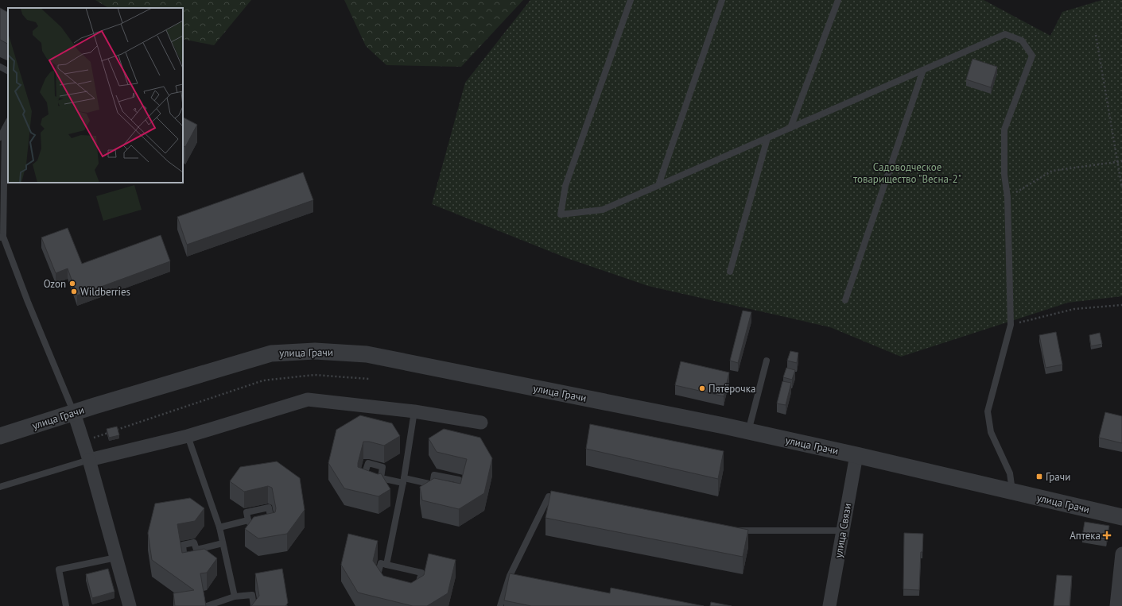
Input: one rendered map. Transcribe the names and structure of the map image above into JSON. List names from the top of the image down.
{
  "streets": {
    "street": ["улица Грачи", "улица Связи"]
  },
  "crossings": [
    ["улица Грачи", "улица Связи"]
  ],
  "parks": ["Садоводческое товарищество \"Весна-2\""],
  "places": {
    "other": ["Ozon", "Wildberries", "Пятёрочка"],
    "transit": ["Грачи"],
    "health": ["Аптека"]
  }
}
